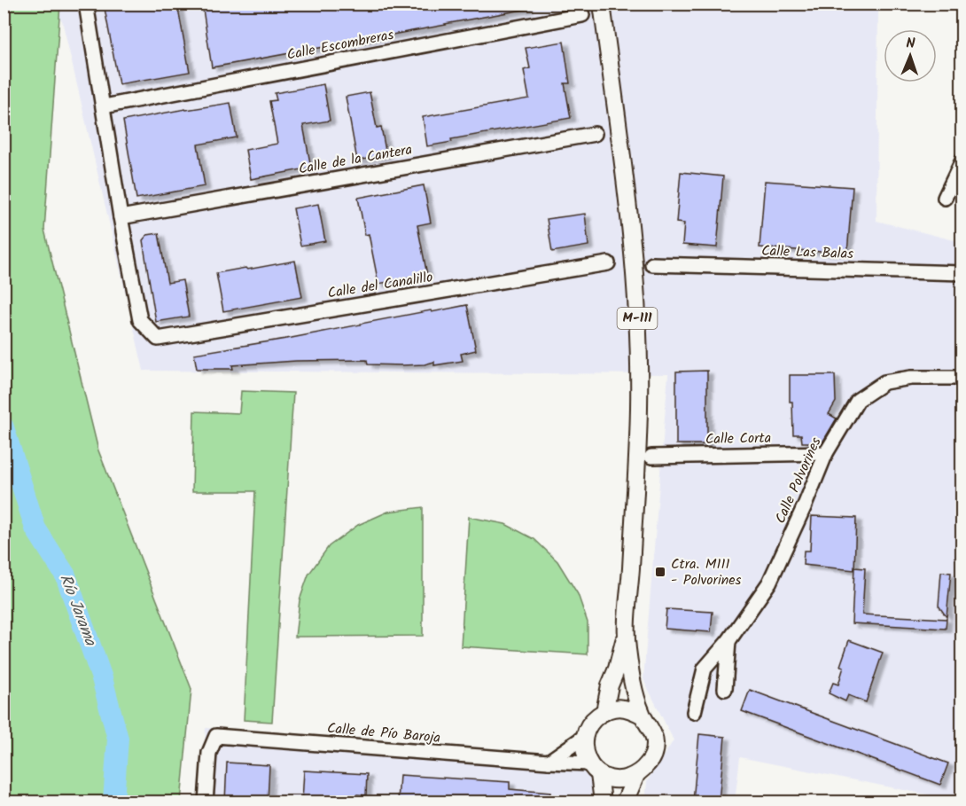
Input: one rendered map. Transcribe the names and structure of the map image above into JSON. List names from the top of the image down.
{
  "streets": {
    "main road": ["M-111"],
    "street": [
      "Calle Escombreras",
      "Calle de la Cantera",
      "Calle Las Balas",
      "Calle del Canalillo",
      "Calle Corta",
      "Calle Polvorines",
      "Calle de Pío Baroja"
    ]
  },
  "crossings": [
    ["Calle de la Cantera", "Calle del Canalillo"],
    ["M-111", "Calle de Pío Baroja"],
    ["Calle Corta", "Calle Polvorines"]
  ],
  "water": ["Río Jarama"],
  "places": {
    "transit": ["Ctra. M111 - Polvorines"]
  },
  "north": "top"
}
